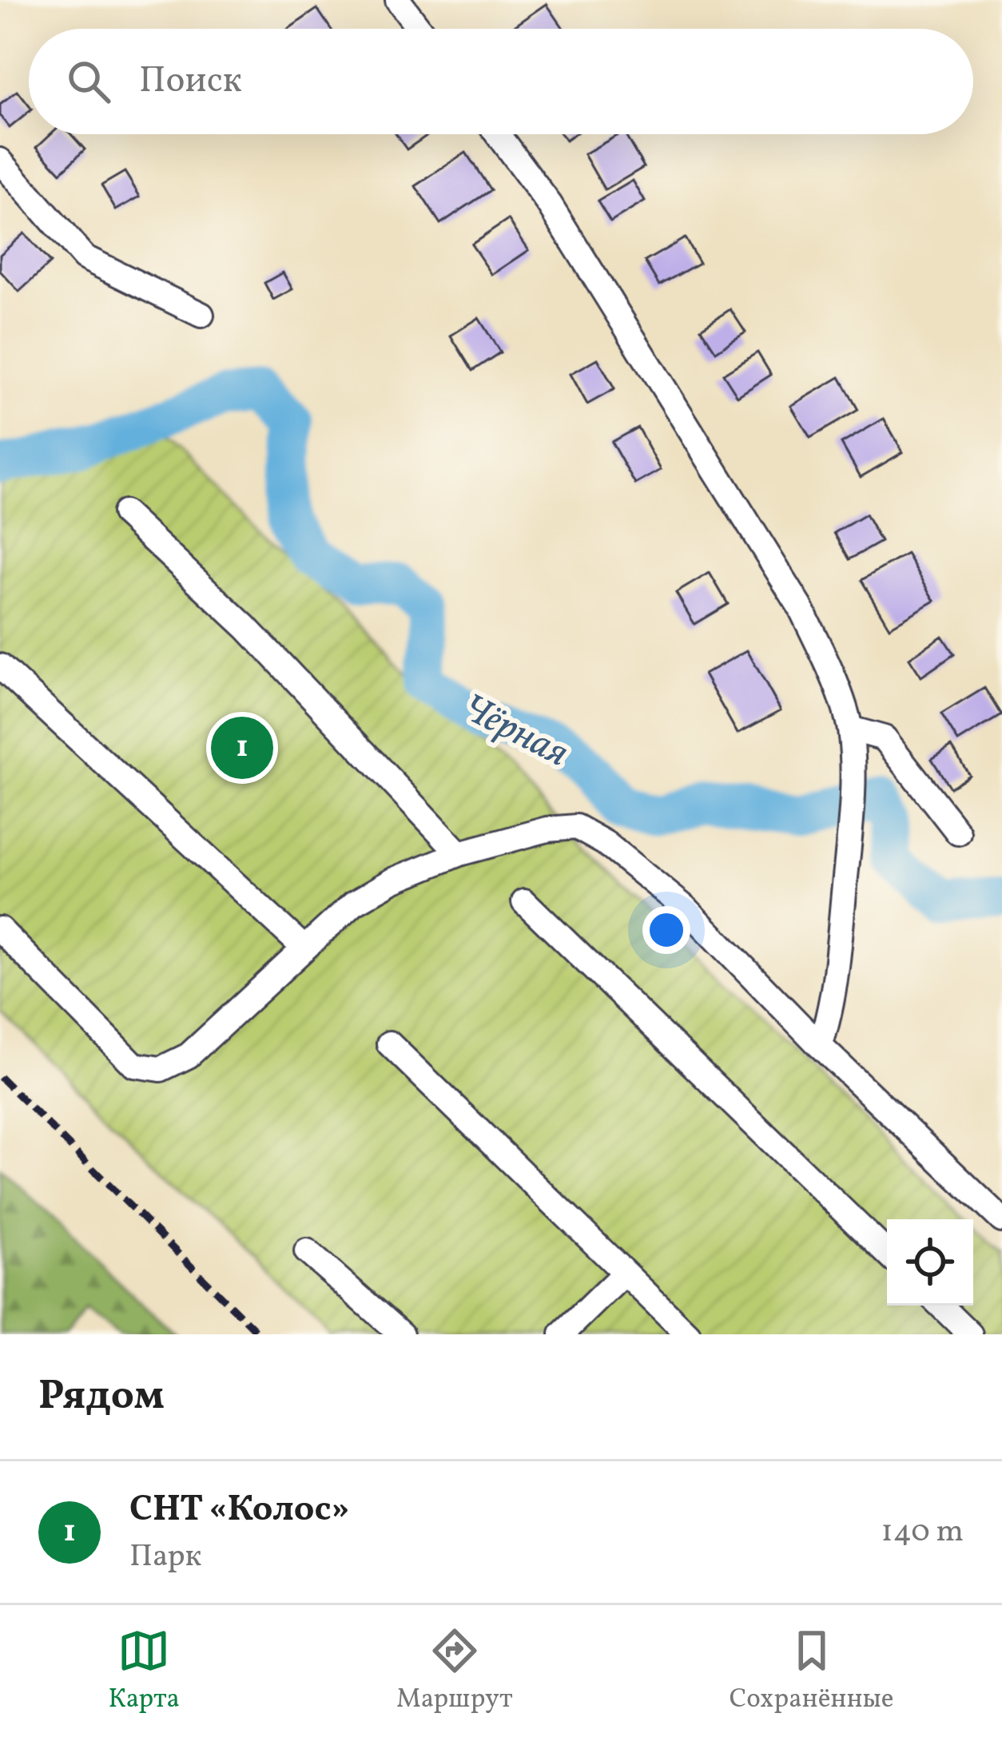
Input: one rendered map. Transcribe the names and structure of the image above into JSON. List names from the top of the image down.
{
  "water": ["Чёрная"],
  "page": {
    "search": "Поиск",
    "pins": "1",
    "heading": "Рядом",
    "list": [
      {
        "mark": "1",
        "name": "СНТ «Колос»",
        "note": "Парк",
        "value": "140 m"
      }
    ],
    "nav": ["Карта", "Маршрут", "Сохранённые"]
  }
}
